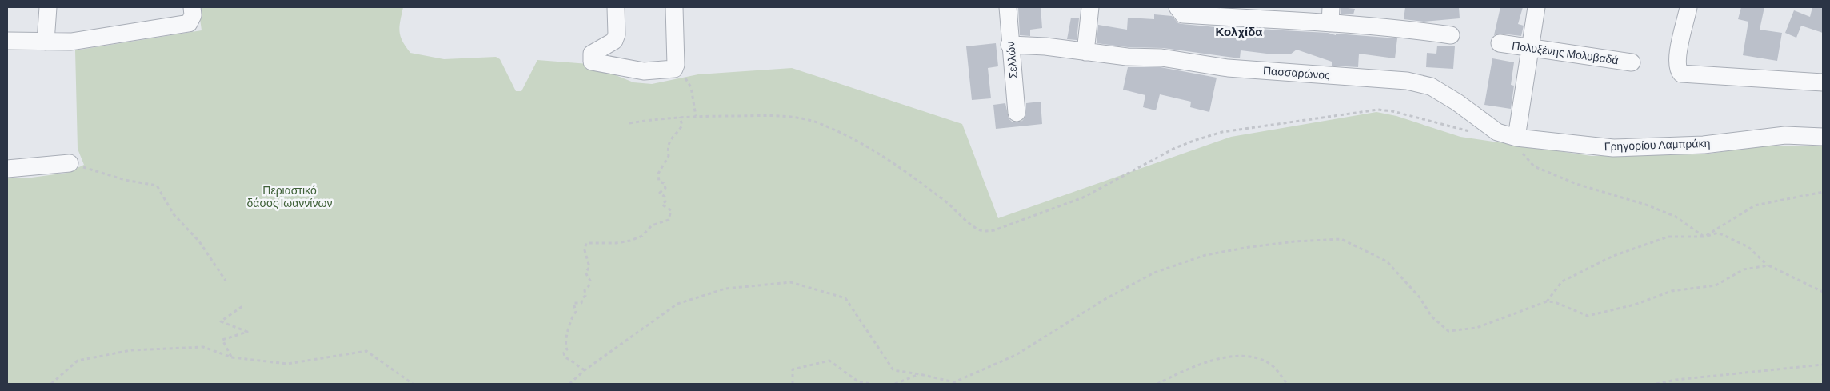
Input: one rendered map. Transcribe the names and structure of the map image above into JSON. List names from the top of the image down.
{
  "streets": {
    "street": [
      "Πολυξένης Μολυβαδά",
      "Σελλών",
      "Πασσαρώνος",
      "Γρηγορίου Λαμπράκη"
    ]
  },
  "crossings": [
    ["Σελλών", "Πασσαρώνος"],
    ["Πασσαρώνος", "Γρηγορίου Λαμπράκη"]
  ],
  "districts": ["Κολχίδα"],
  "parks": ["Περιαστικό δάσος Ιωαννίνων"]
}
